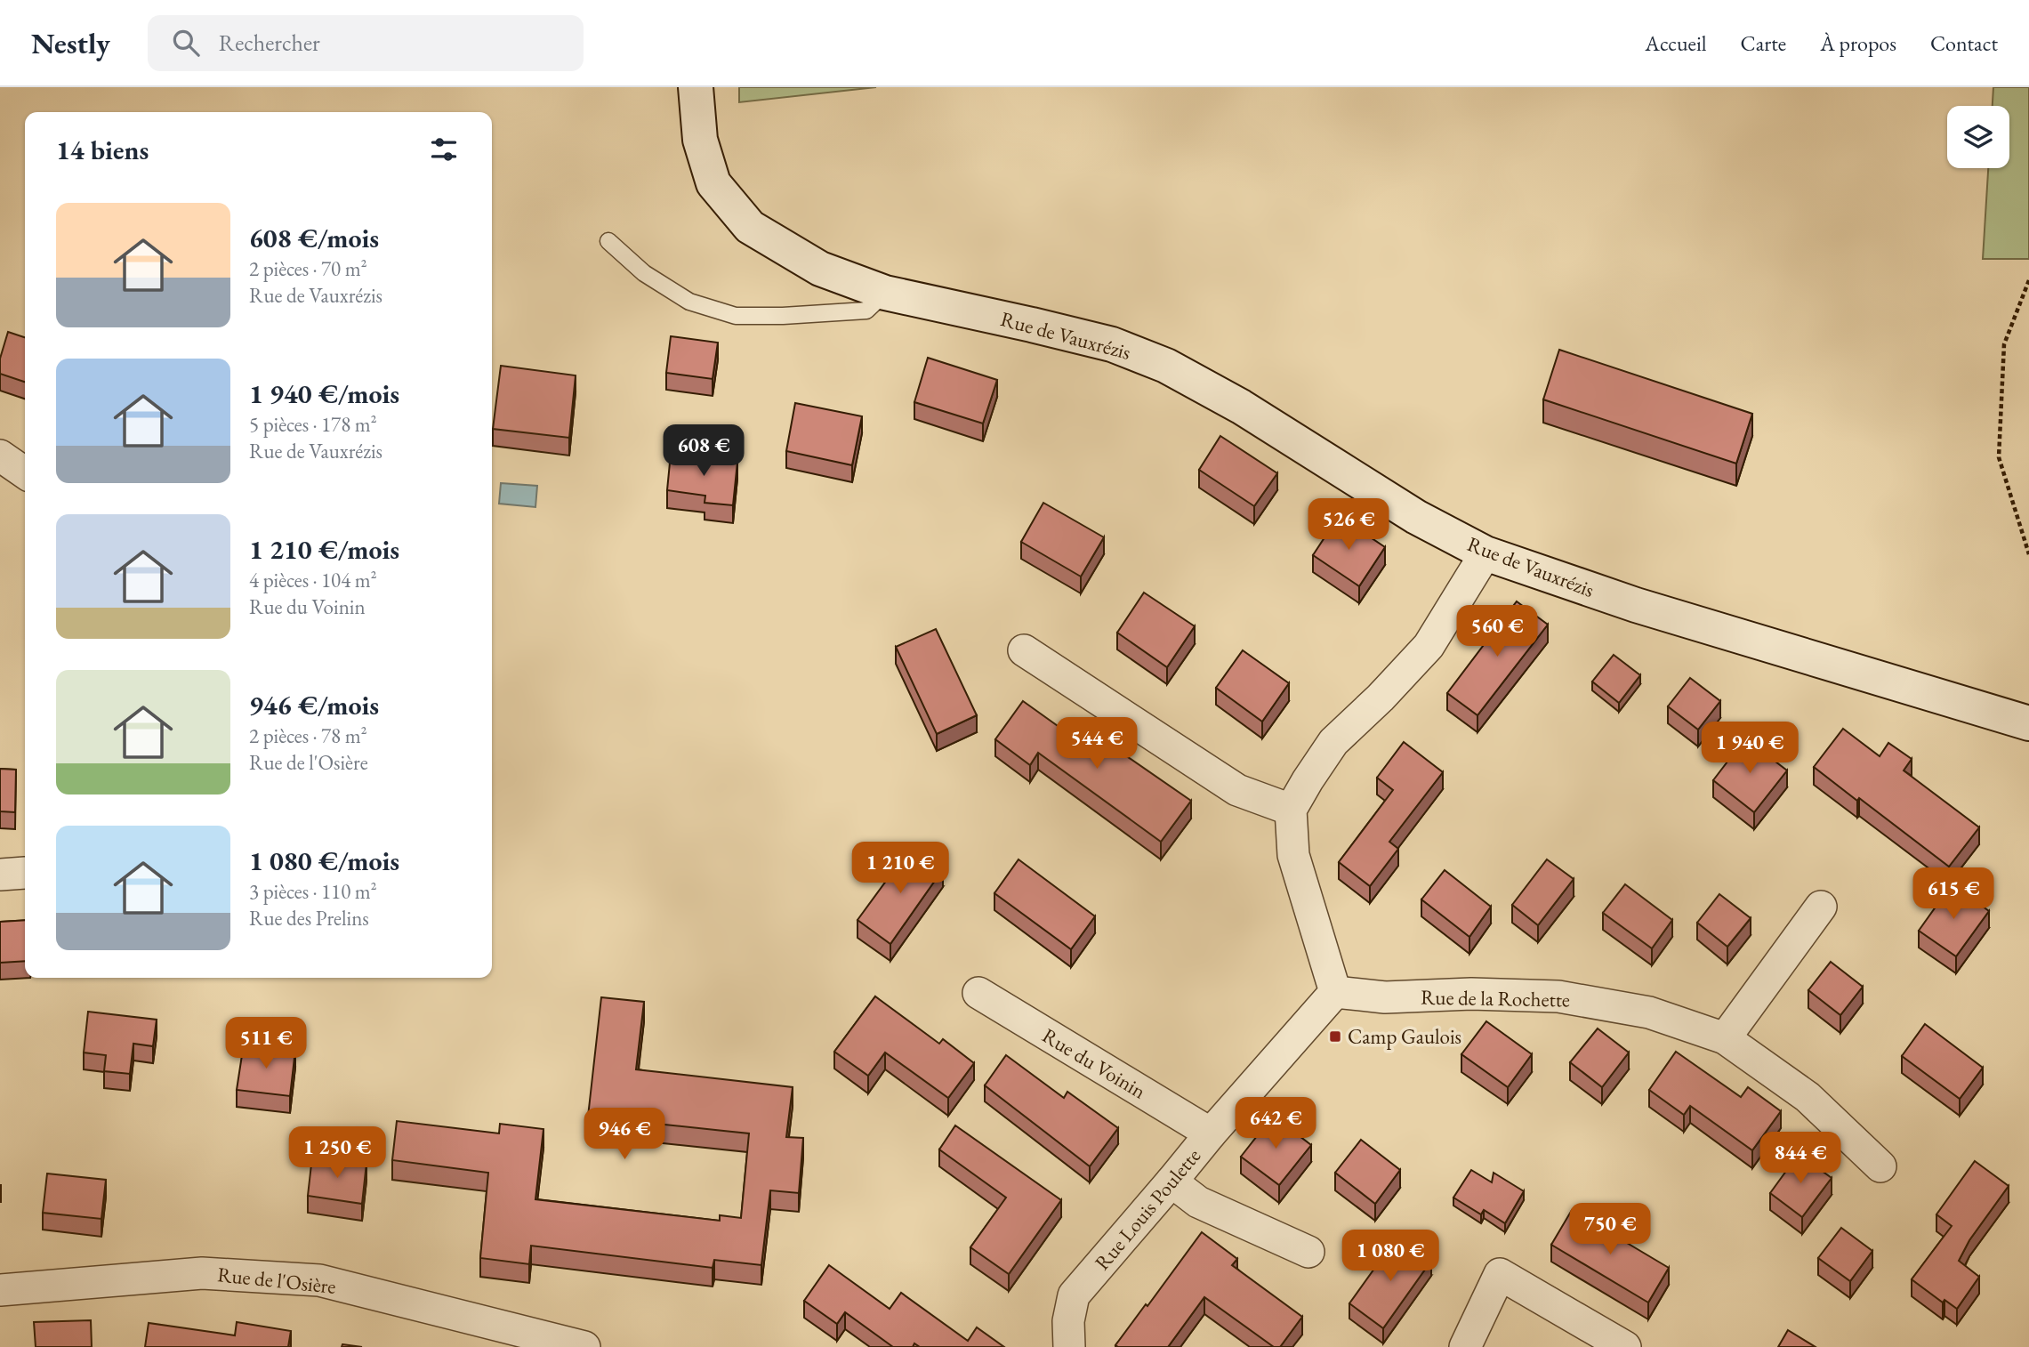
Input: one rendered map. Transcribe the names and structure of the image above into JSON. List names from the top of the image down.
{
  "streets": {
    "street": [
      "Rue de Vauxrézis",
      "Rue de la Rochette",
      "Rue du Voinin",
      "Rue Louis Poulette",
      "Rue de l'Osière"
    ]
  },
  "crossings": [
    ["Rue de la Rochette", "Rue Louis Poulette"],
    ["Rue du Voinin", "Rue Louis Poulette"]
  ],
  "places": {
    "transit": ["Camp Gaulois"]
  },
  "page": {
    "header": "Nestly",
    "search": "Rechercher",
    "nav": [
      "Accueil",
      "Carte",
      "À propos",
      "Contact"
    ],
    "heading": "14 biens",
    "list": [
      {
        "name": "608 €/mois",
        "note": "2 pièces · 70 m² · Rue de Vauxrézis"
      },
      {
        "name": "1 940 €/mois",
        "note": "5 pièces · 178 m² · Rue de Vauxrézis"
      },
      {
        "name": "1 210 €/mois",
        "note": "4 pièces · 104 m² · Rue du Voinin"
      },
      {
        "name": "946 €/mois",
        "note": "2 pièces · 78 m² · Rue de l'Osière"
      },
      {
        "name": "1 080 €/mois",
        "note": "3 pièces · 110 m² · Rue des Prelins"
      }
    ],
    "price": [
      "608 €",
      "526 €",
      "560 €",
      "544 €",
      "1 940 €",
      "1 210 €",
      "615 €",
      "511 €",
      "642 €",
      "946 €",
      "1 250 €",
      "844 €",
      "750 €",
      "1 080 €"
    ]
  }
}
